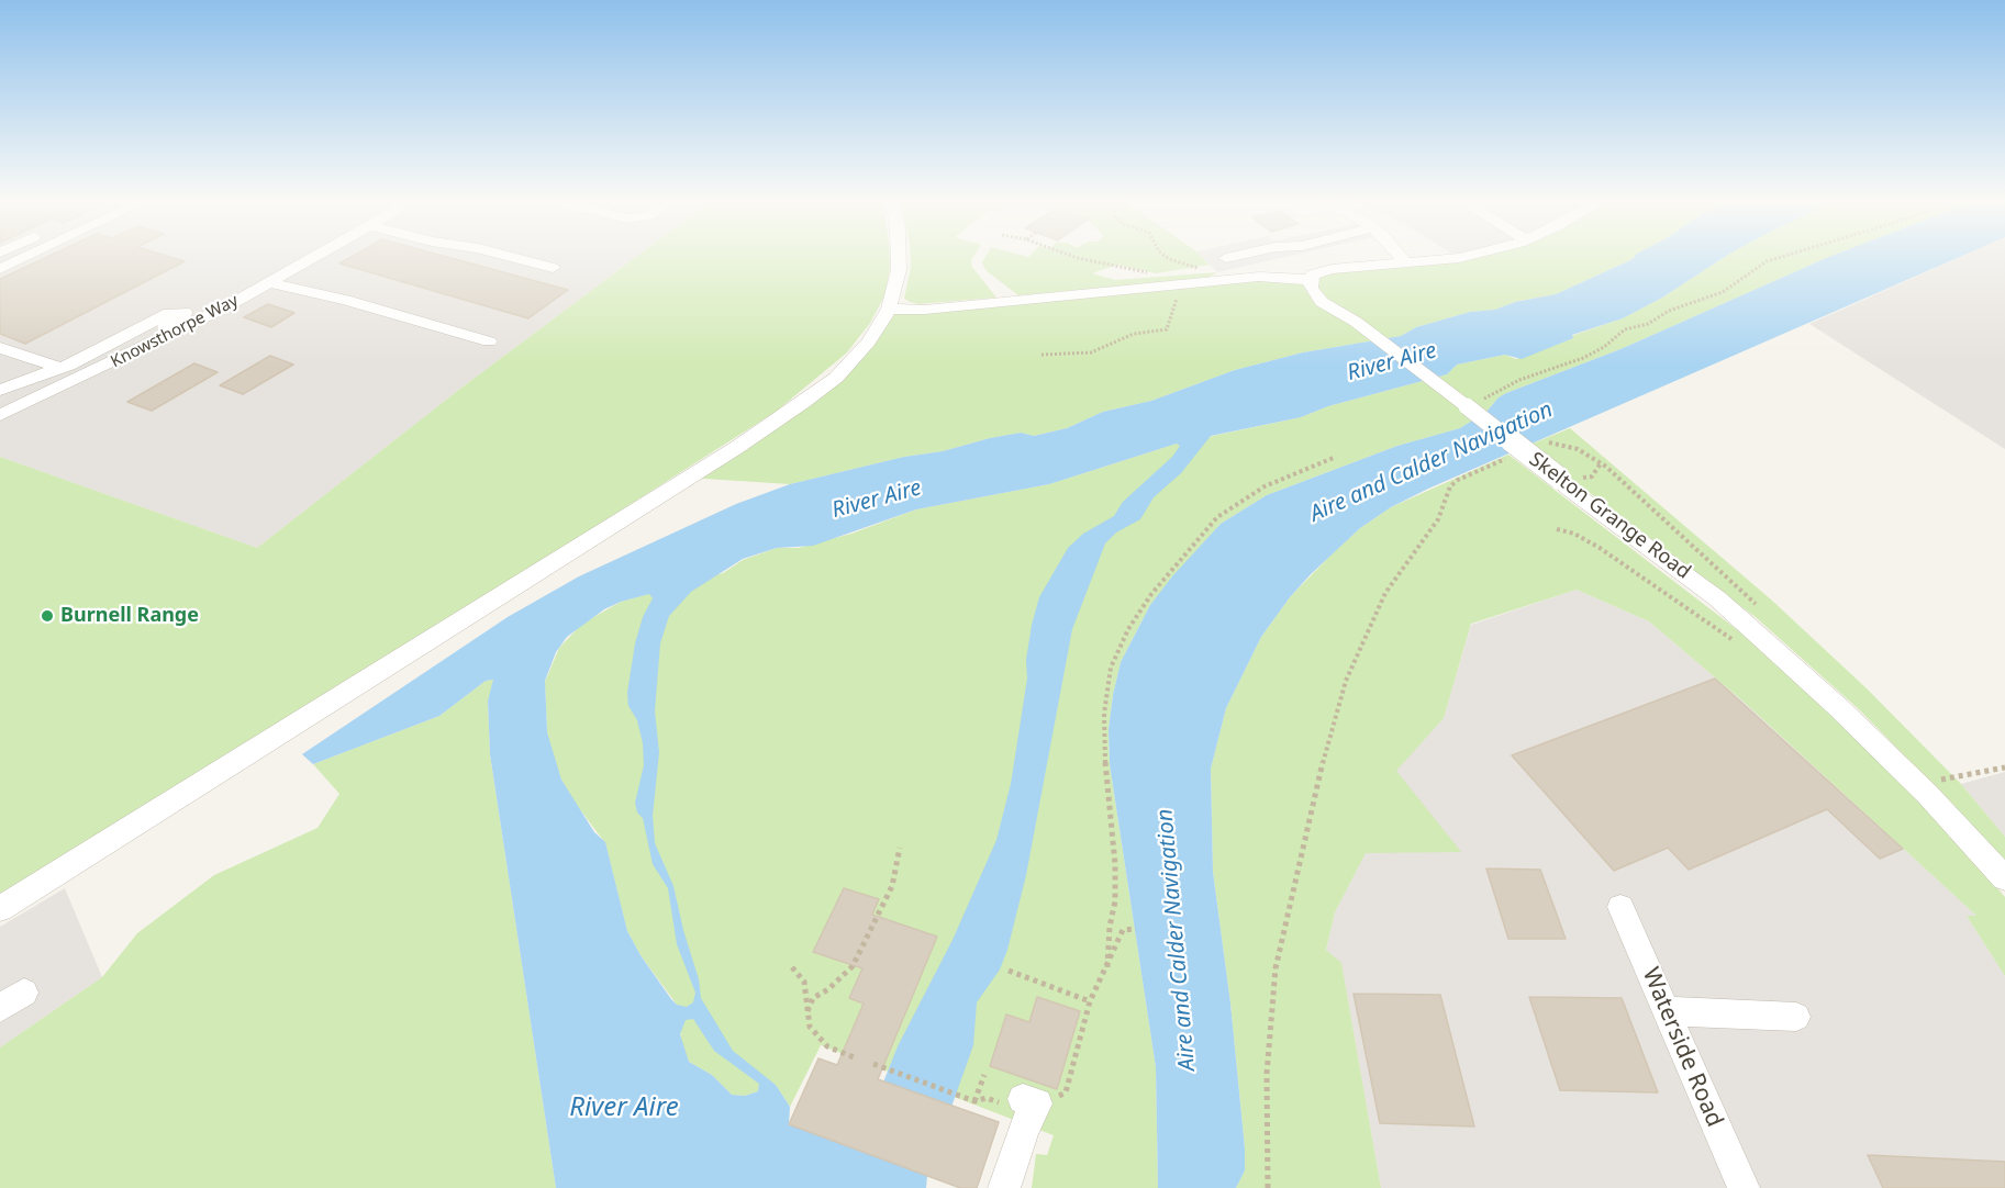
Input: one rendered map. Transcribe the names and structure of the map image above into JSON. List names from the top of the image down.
{
  "streets": {
    "street": ["Knowsthorpe Way", "Skelton Grange Road", "Waterside Road"]
  },
  "water": ["River Aire", "Aire and Calder Navigation"],
  "places": ["Burnell Range"]
}
